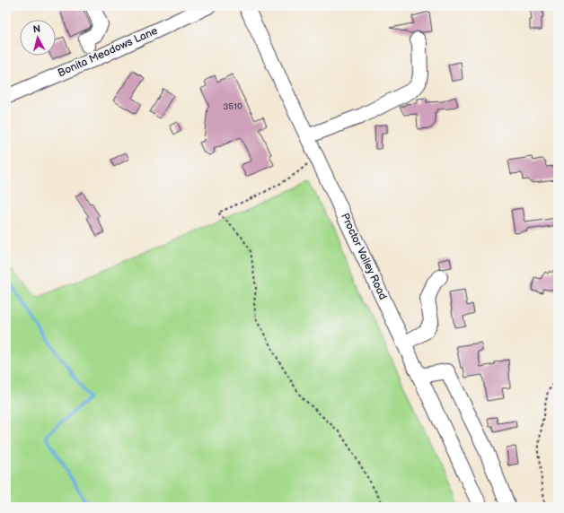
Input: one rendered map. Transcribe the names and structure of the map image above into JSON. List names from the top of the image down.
{
  "streets": {
    "street": ["Bonita Meadows Lane", "Proctor Valley Road"]
  },
  "house_numbers": ["3510"],
  "north": "top"
}
